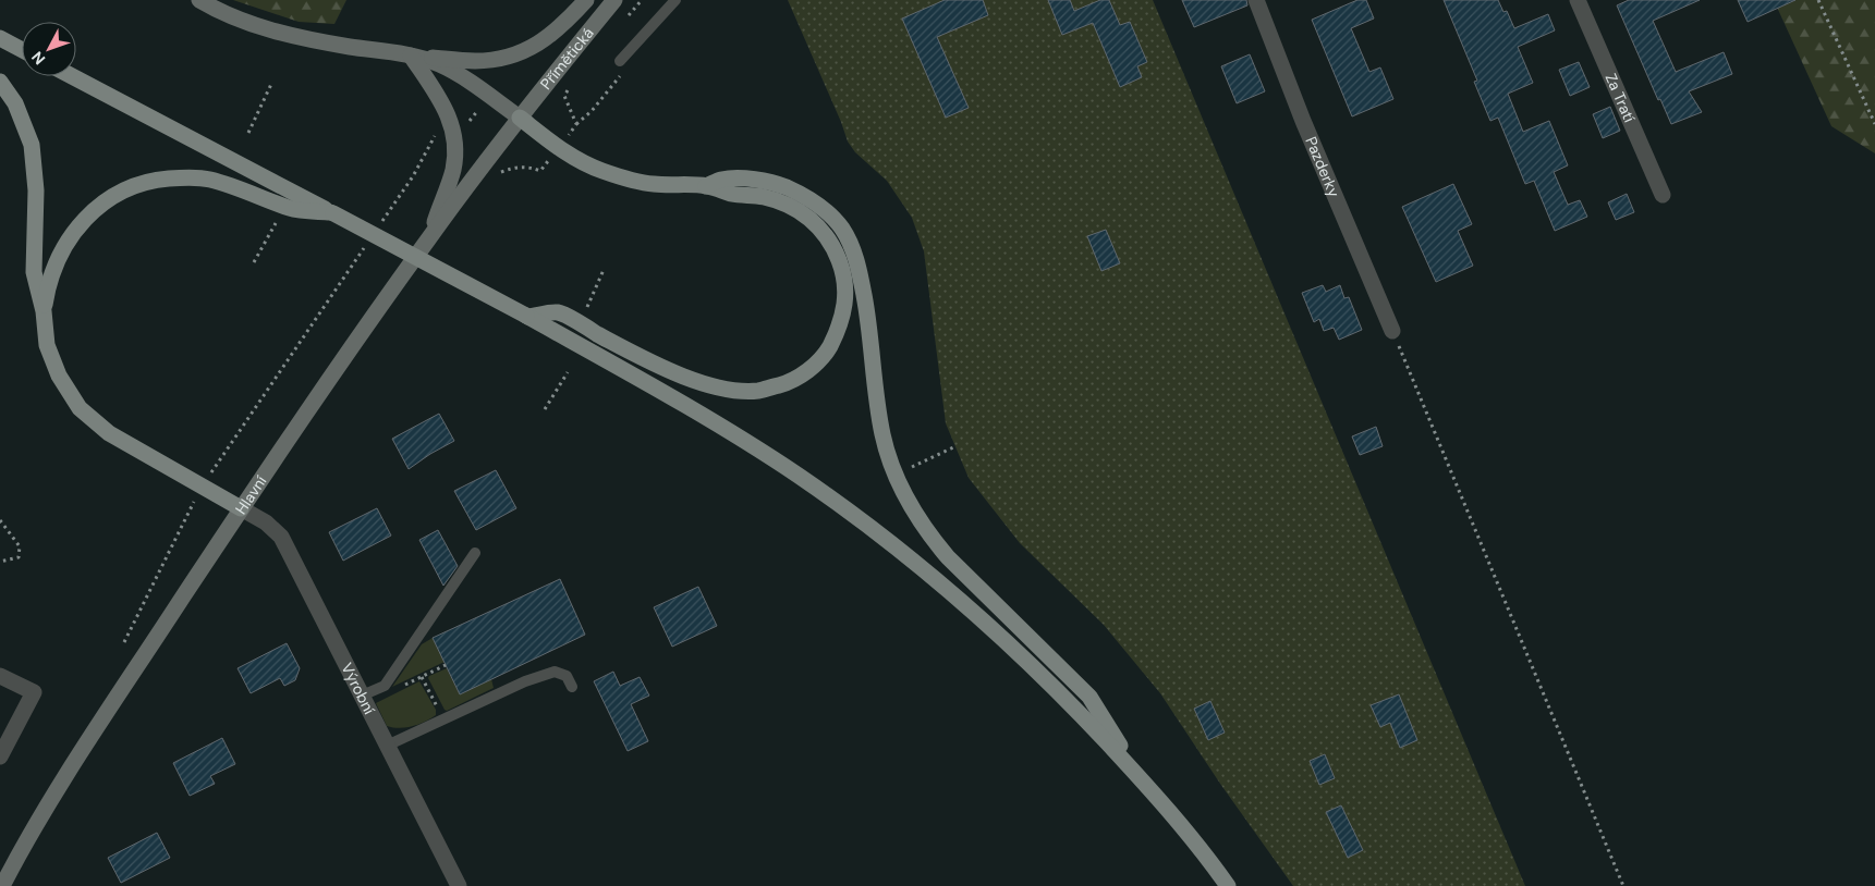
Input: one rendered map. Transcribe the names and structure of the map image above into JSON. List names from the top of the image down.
{
  "streets": {
    "main road": ["Přímětická", "Hlavní"],
    "street": ["Za Tratí", "Pazderky", "Výrobní"]
  },
  "crossings": [
    ["Přímětická", "Hlavní"],
    ["Hlavní", "Výrobní"]
  ],
  "north": "bottom left"
}
